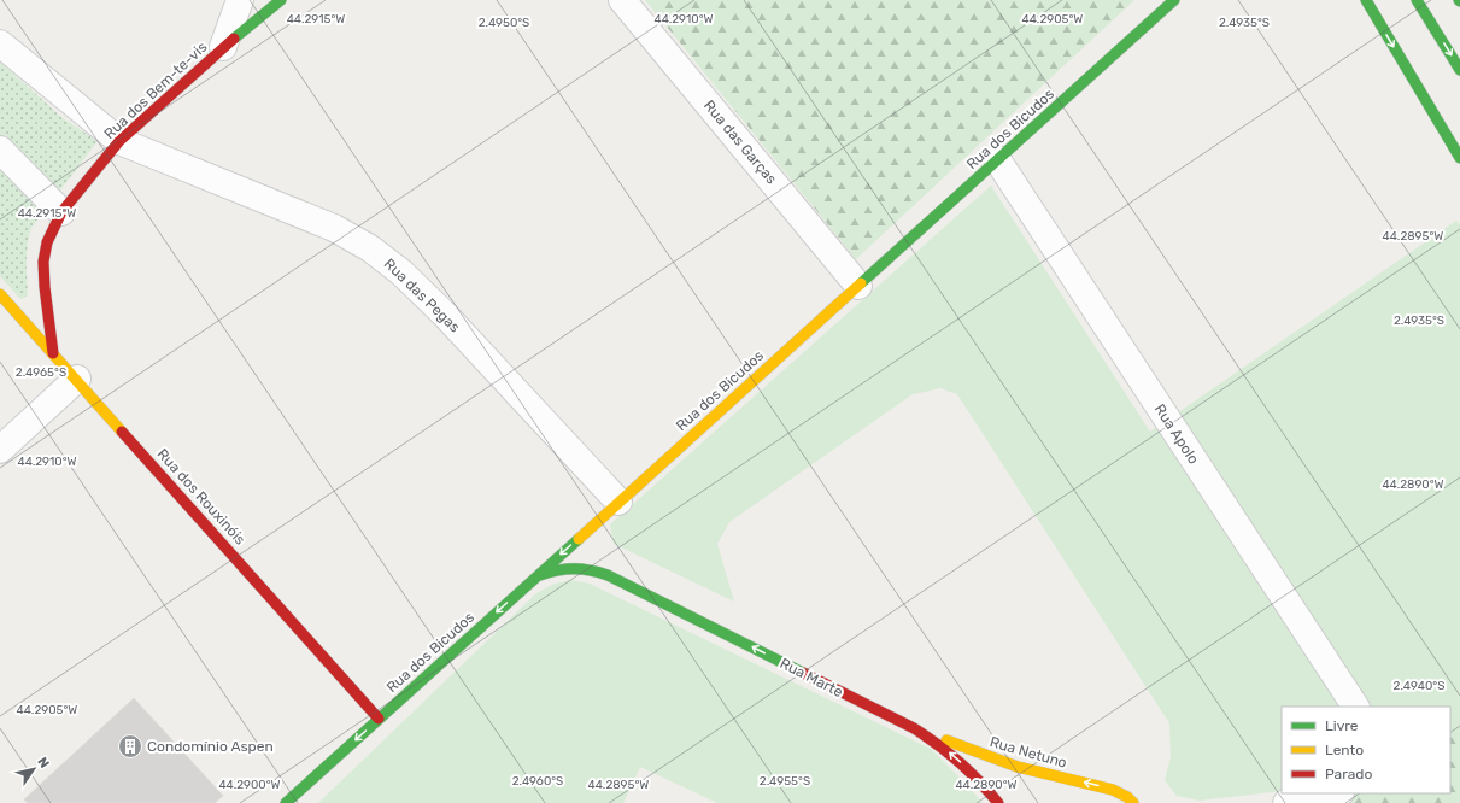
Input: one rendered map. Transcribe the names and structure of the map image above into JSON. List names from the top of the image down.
{
  "streets": {
    "main road": [
      "Rua dos Bem-te-vis",
      "Rua dos Bicudos",
      "Rua dos Rouxinóis",
      "Rua Marte",
      "Rua Netuno"
    ],
    "street": ["Rua das Garças", "Rua das Pegas", "Rua Apolo"]
  },
  "crossings": [
    ["Rua dos Bem-te-vis", "Rua das Pegas"],
    ["Rua dos Bem-te-vis", "Rua dos Rouxinóis"],
    ["Rua dos Bicudos", "Rua das Garças"],
    ["Rua dos Bicudos", "Rua das Pegas"],
    ["Rua dos Bicudos", "Rua Apolo"],
    ["Rua dos Bicudos", "Rua dos Rouxinóis"],
    ["Rua dos Bicudos", "Rua Marte"],
    ["Rua Marte", "Rua Netuno"]
  ],
  "one_way": ["Rua Marte", "Rua Netuno"],
  "places": {
    "building": ["Condomínio Aspen"]
  },
  "legend": ["Livre", "Lento", "Parado"],
  "north": "top right",
  "coordinates": [
    "44.2910°W",
    "44.2915°W",
    "44.2905°W",
    "2.4950°S",
    "2.4935°S",
    "44.2895°W",
    "2.4965°S",
    "44.2890°W",
    "2.4940°S",
    "2.4960°S",
    "2.4955°S",
    "44.2900°W"
  ]
}
